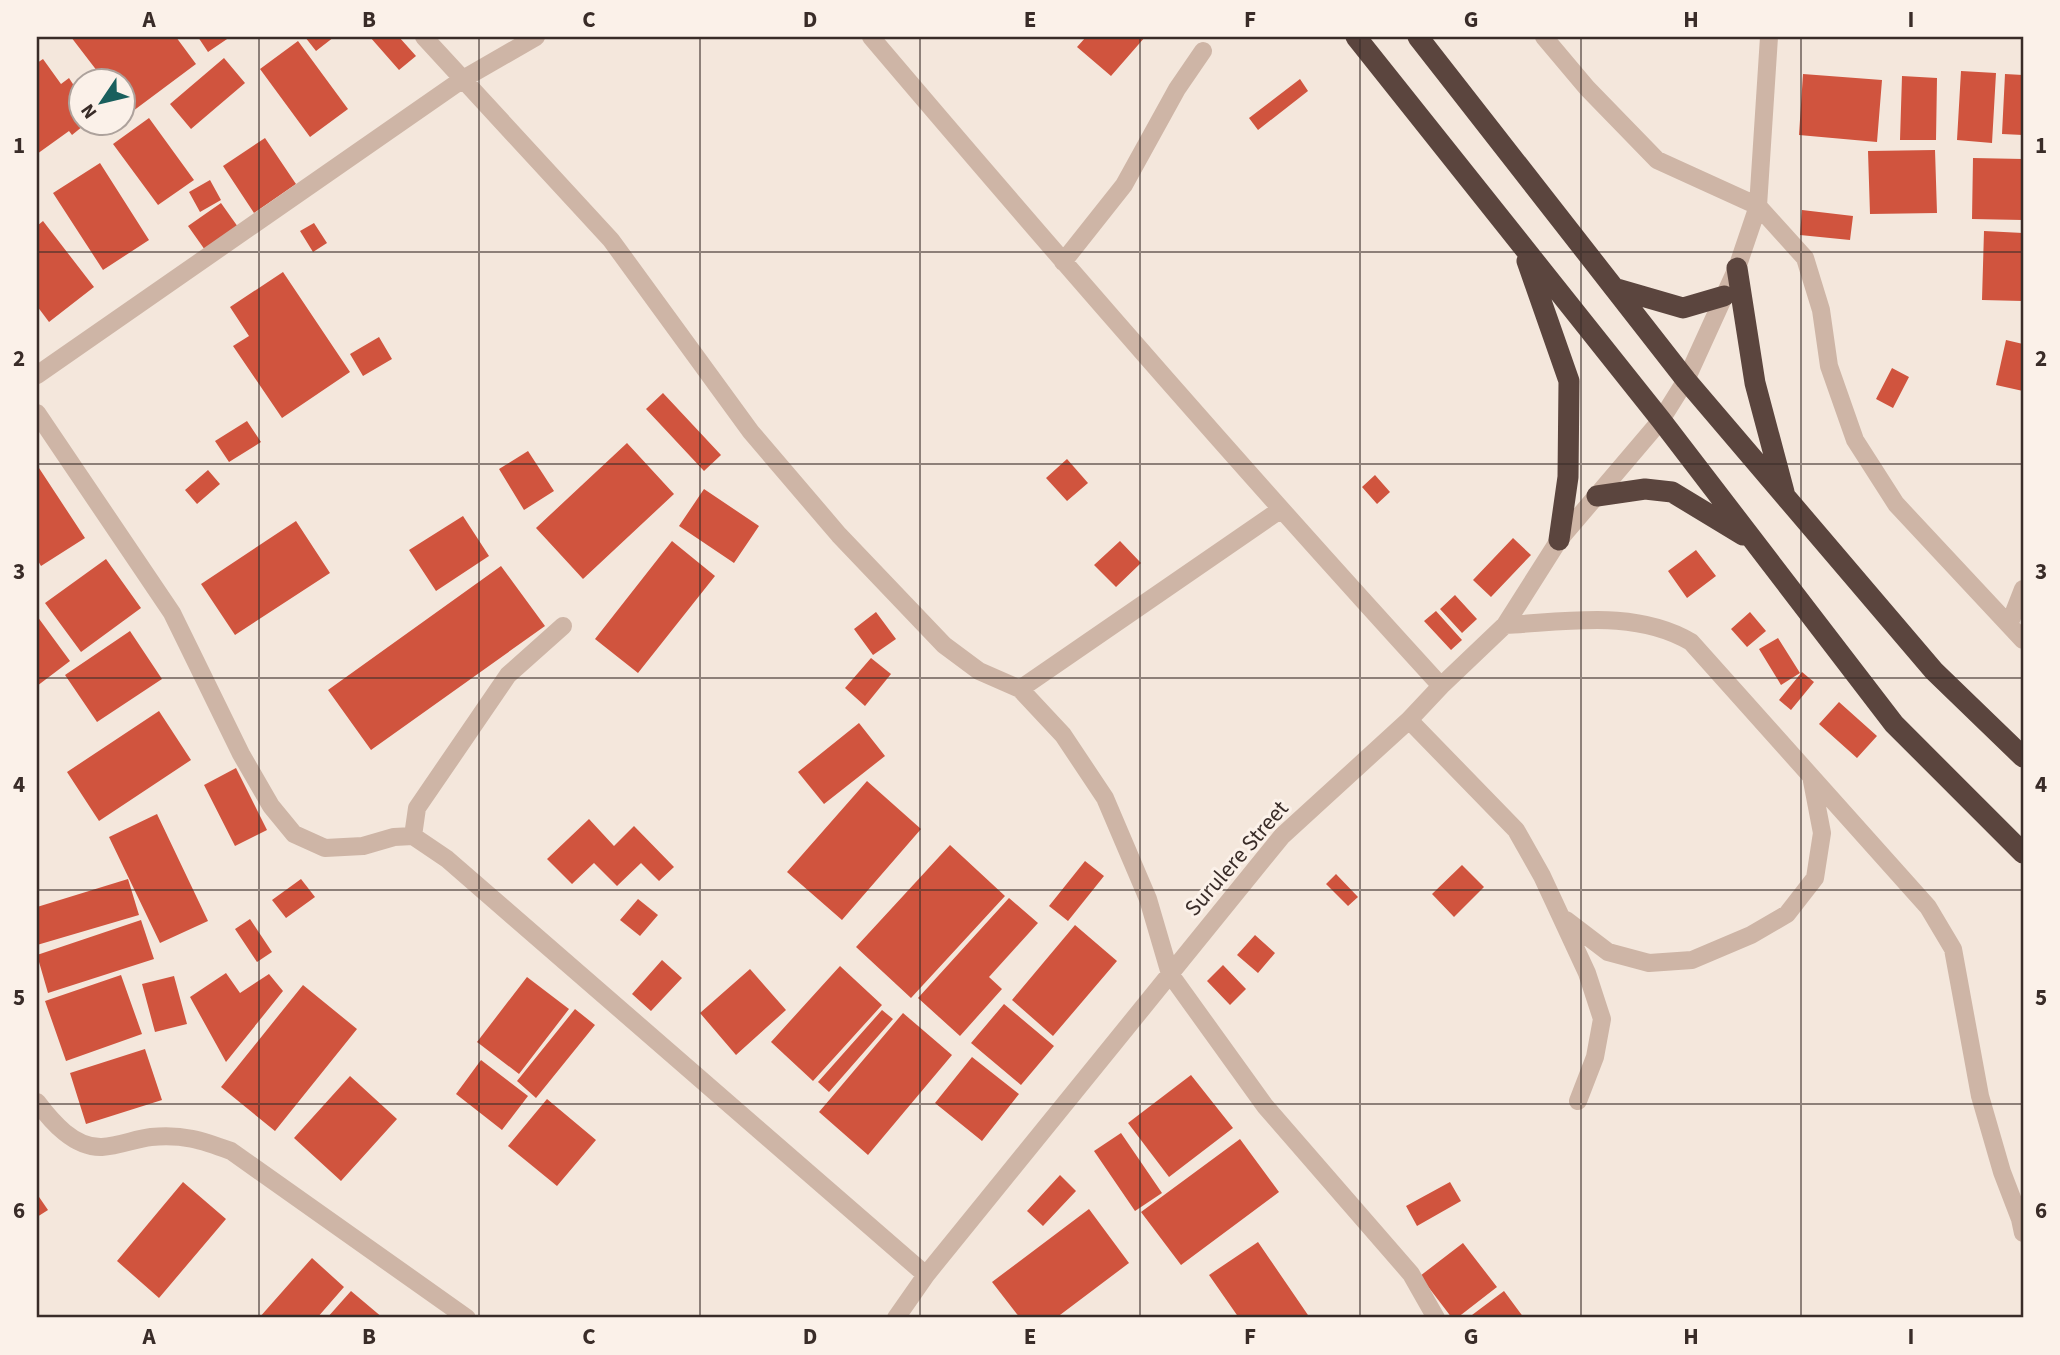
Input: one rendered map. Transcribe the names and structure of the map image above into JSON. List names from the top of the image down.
{
  "streets": {
    "street": ["Surulere Street"]
  },
  "north": "bottom left",
  "grid": {
    "columns": [
      "A",
      "B",
      "C",
      "D",
      "E",
      "F",
      "G",
      "H",
      "I"
    ],
    "rows": [
      "1",
      "2",
      "3",
      "4",
      "5",
      "6"
    ]
  }
}
